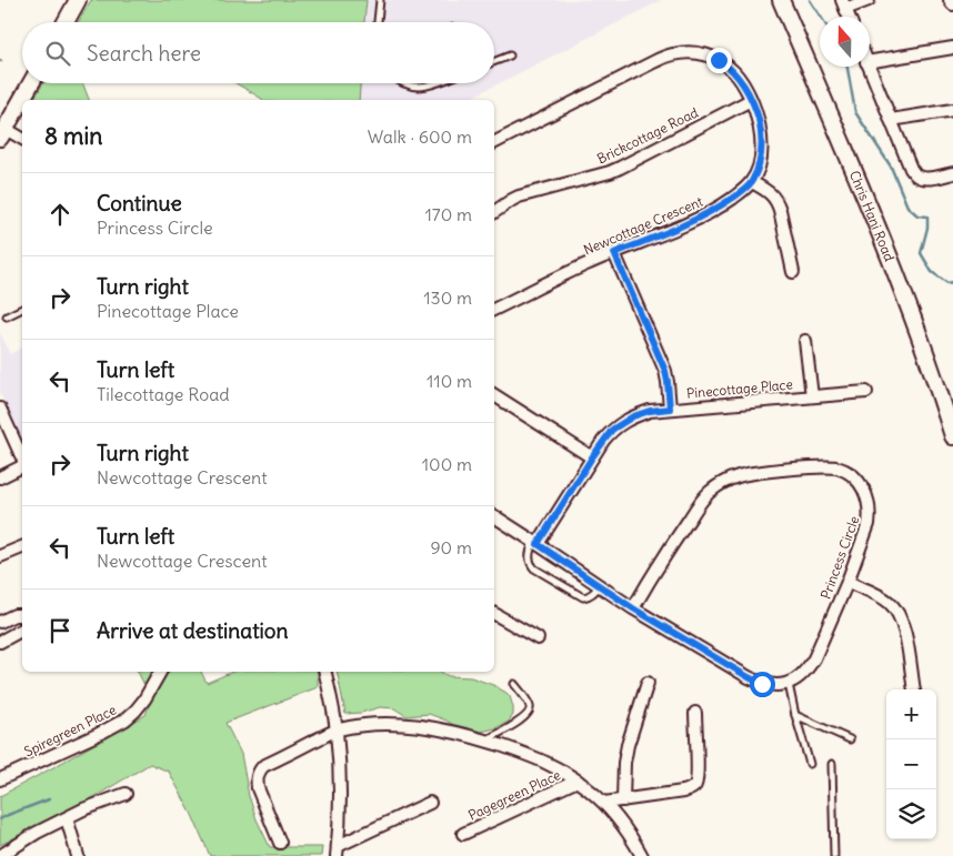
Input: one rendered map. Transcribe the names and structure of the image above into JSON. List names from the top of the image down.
{
  "streets": {
    "main road": ["Chris Hani Road"],
    "street": [
      "Brickcottage Road",
      "Newcottage Crescent",
      "Pinecottage Place",
      "Princess Circle",
      "Spiregreen Place",
      "Pagegreen Place"
    ]
  },
  "north": "top",
  "page": {
    "search": "Search here",
    "heading": ["8 min", "Walk · 600 m"],
    "list": [
      ["Continue", "Princess Circle", "170 m"],
      ["Turn right", "Pinecottage Place", "130 m"],
      ["Turn left", "Tilecottage Road", "110 m"],
      ["Turn right", "Newcottage Crescent", "100 m"],
      ["Turn left", "Newcottage Crescent", "90 m"],
      "Arrive at destination"
    ],
    "map_buttons": ["+", "−"]
  }
}
